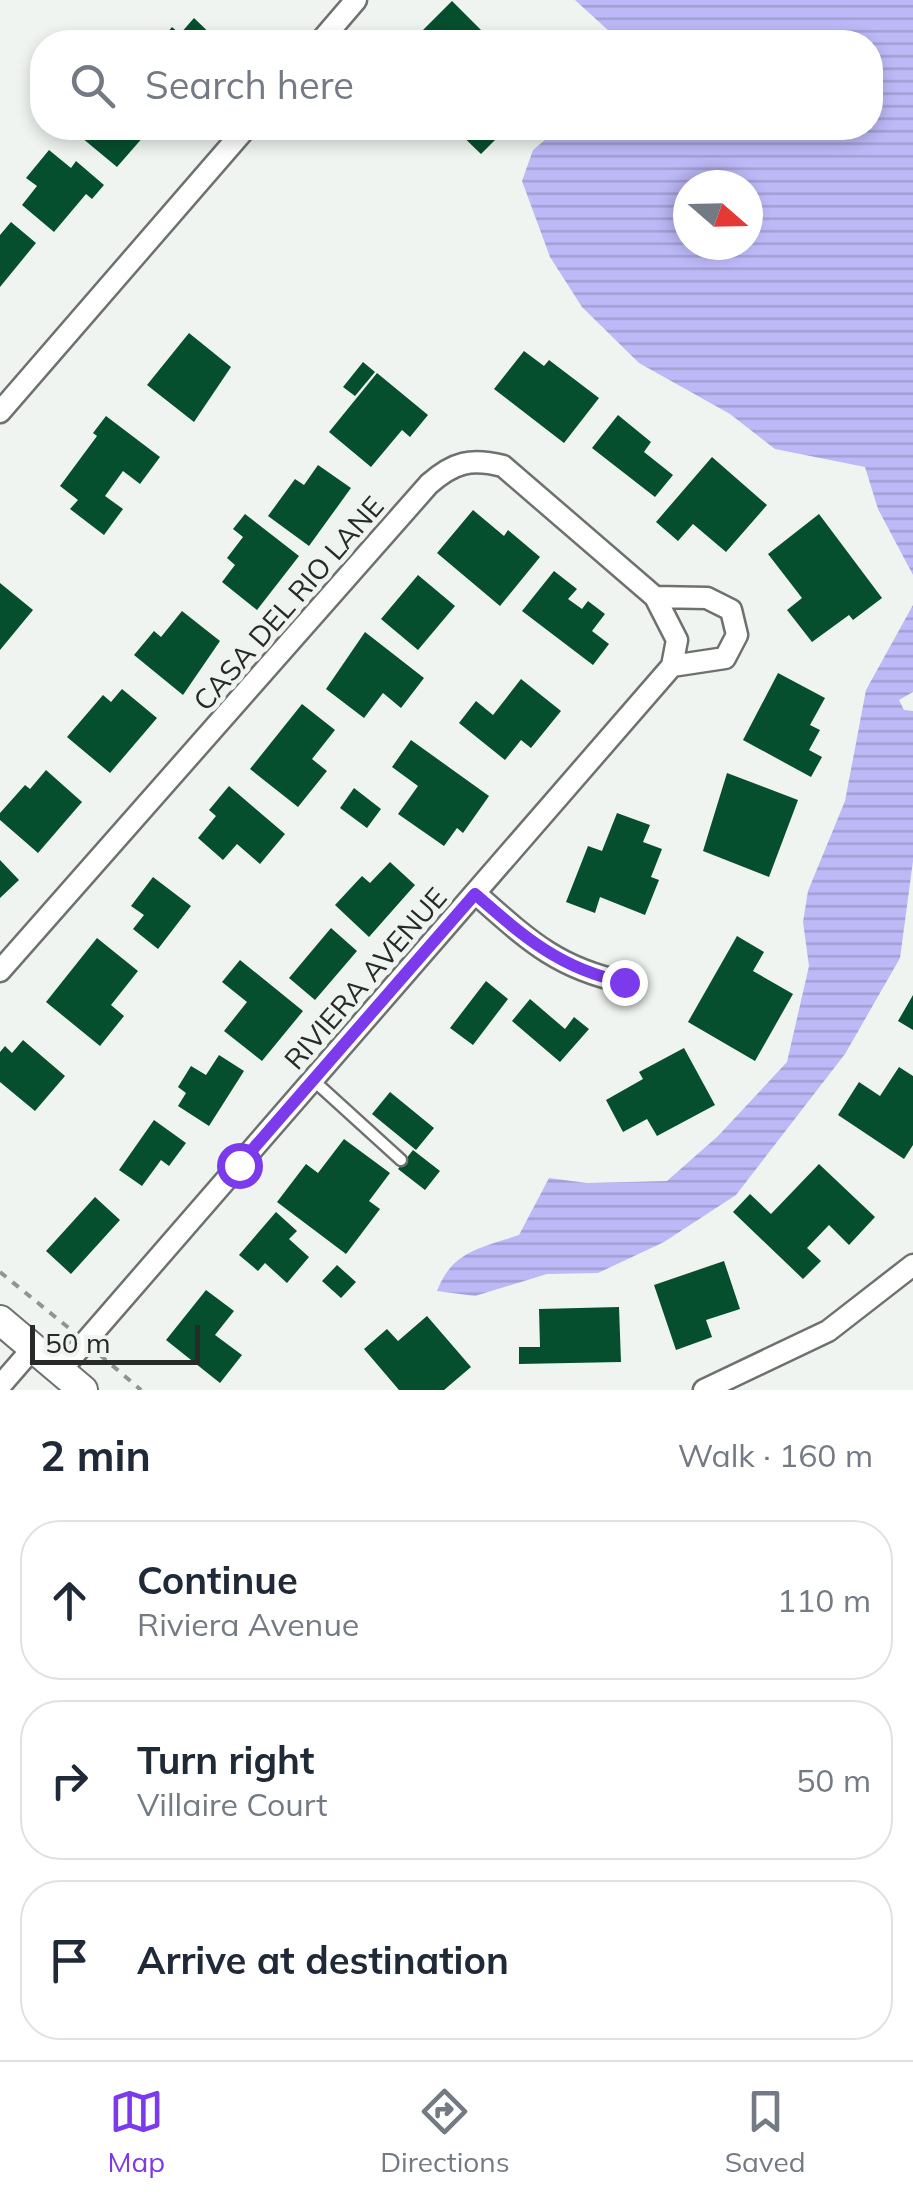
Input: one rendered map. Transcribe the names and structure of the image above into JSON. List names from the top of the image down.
{
  "streets": {
    "street": ["CASA DEL RIO LANE", "RIVIERA AVENUE"]
  },
  "scale_bar": "50 m",
  "north": "right",
  "page": {
    "search": "Search here",
    "scale": "50 m",
    "heading": ["2 min", "Walk · 160 m"],
    "list": [
      ["Continue", "Riviera Avenue", "110 m"],
      ["Turn right", "Villaire Court", "50 m"],
      "Arrive at destination"
    ],
    "nav": ["Map", "Directions", "Saved"]
  }
}
